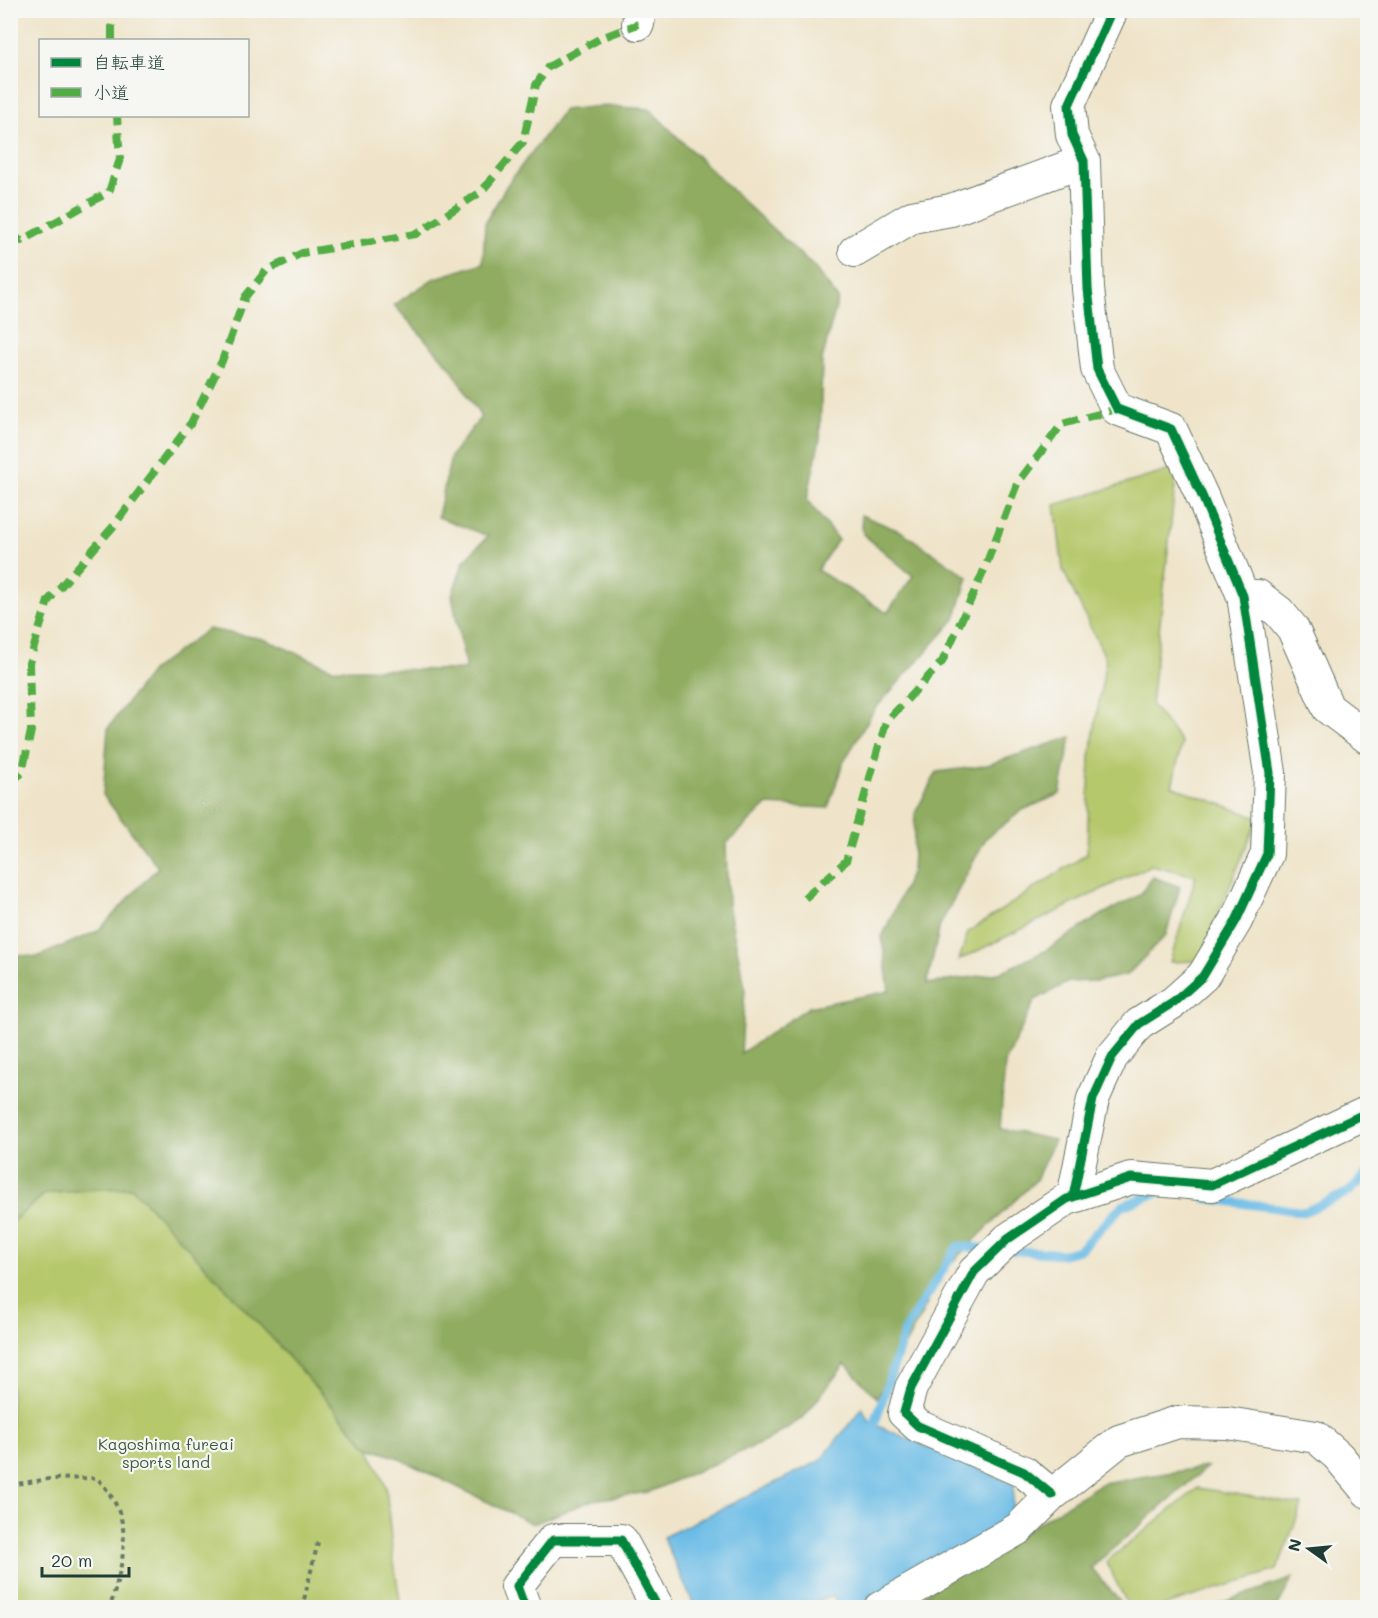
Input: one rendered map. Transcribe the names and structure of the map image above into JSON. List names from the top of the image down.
{
  "parks": ["Kagoshima fureai sports land"],
  "legend": ["自転車道", "小道"],
  "scale_bar": "20 m",
  "north": "left"
}
